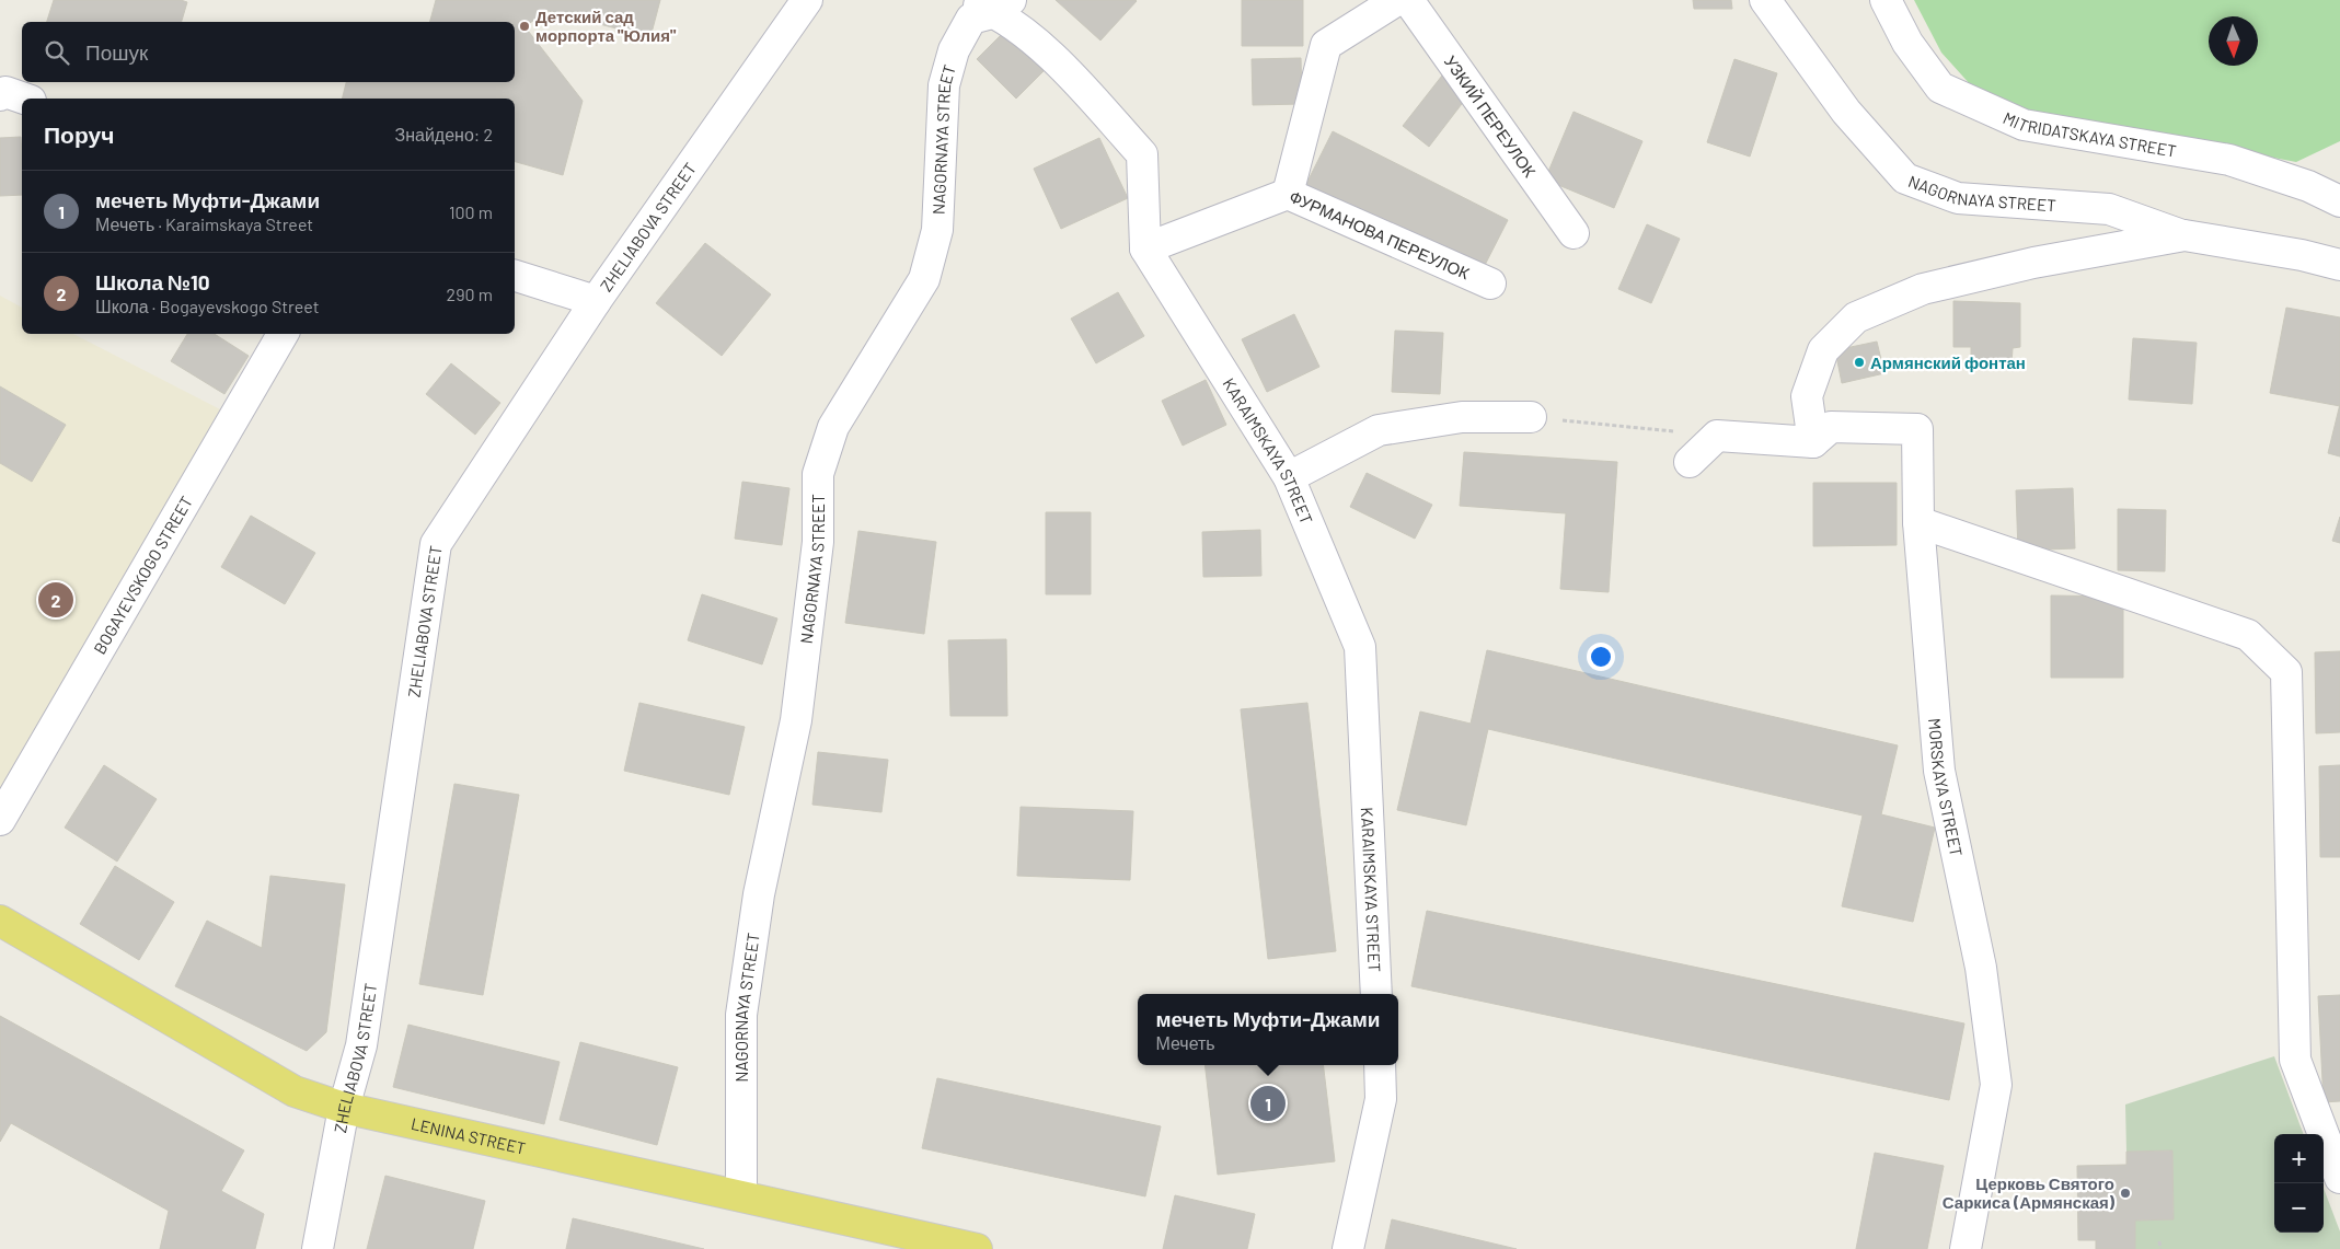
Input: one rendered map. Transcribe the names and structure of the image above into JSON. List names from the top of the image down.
{
  "streets": {
    "main road": ["LENINA STREET"],
    "street": [
      "УЗКИЙ ПЕРЕУЛОК",
      "MITRIDATSKAYA STREET",
      "NAGORNAYA STREET",
      "ZHELIABOVA STREET",
      "ФУРМАНОВА ПЕРЕУЛОК",
      "KARAIMSKAYA STREET",
      "BOGAYEVSKOGO STREET",
      "MORSKAYA STREET"
    ]
  },
  "crossings": [
    ["NAGORNAYA STREET", "LENINA STREET"],
    ["ZHELIABOVA STREET", "LENINA STREET"],
    ["ФУРМАНОВА ПЕРЕУЛОК", "KARAIMSKAYA STREET"]
  ],
  "places": ["Детский сад морпорта \"Юлия\"", "Армянский фонтан", "Церковь Святого Саркиса (Армянская)"],
  "north": "bottom",
  "page": {
    "search": "Пошук",
    "heading": ["Поруч", "Знайдено: 2"],
    "list": [
      {
        "mark": "1",
        "name": "мечеть Муфти-Джами",
        "note": "Мечеть · Karaimskaya Street",
        "value": "100 m"
      },
      {
        "mark": "2",
        "name": "Школа №10",
        "note": "Школа · Bogayevskogo Street",
        "value": "290 m"
      }
    ],
    "pins": ["2", "1"],
    "popup": ["мечеть Муфти-Джами", "Мечеть"],
    "map_buttons": ["+", "−"]
  }
}
